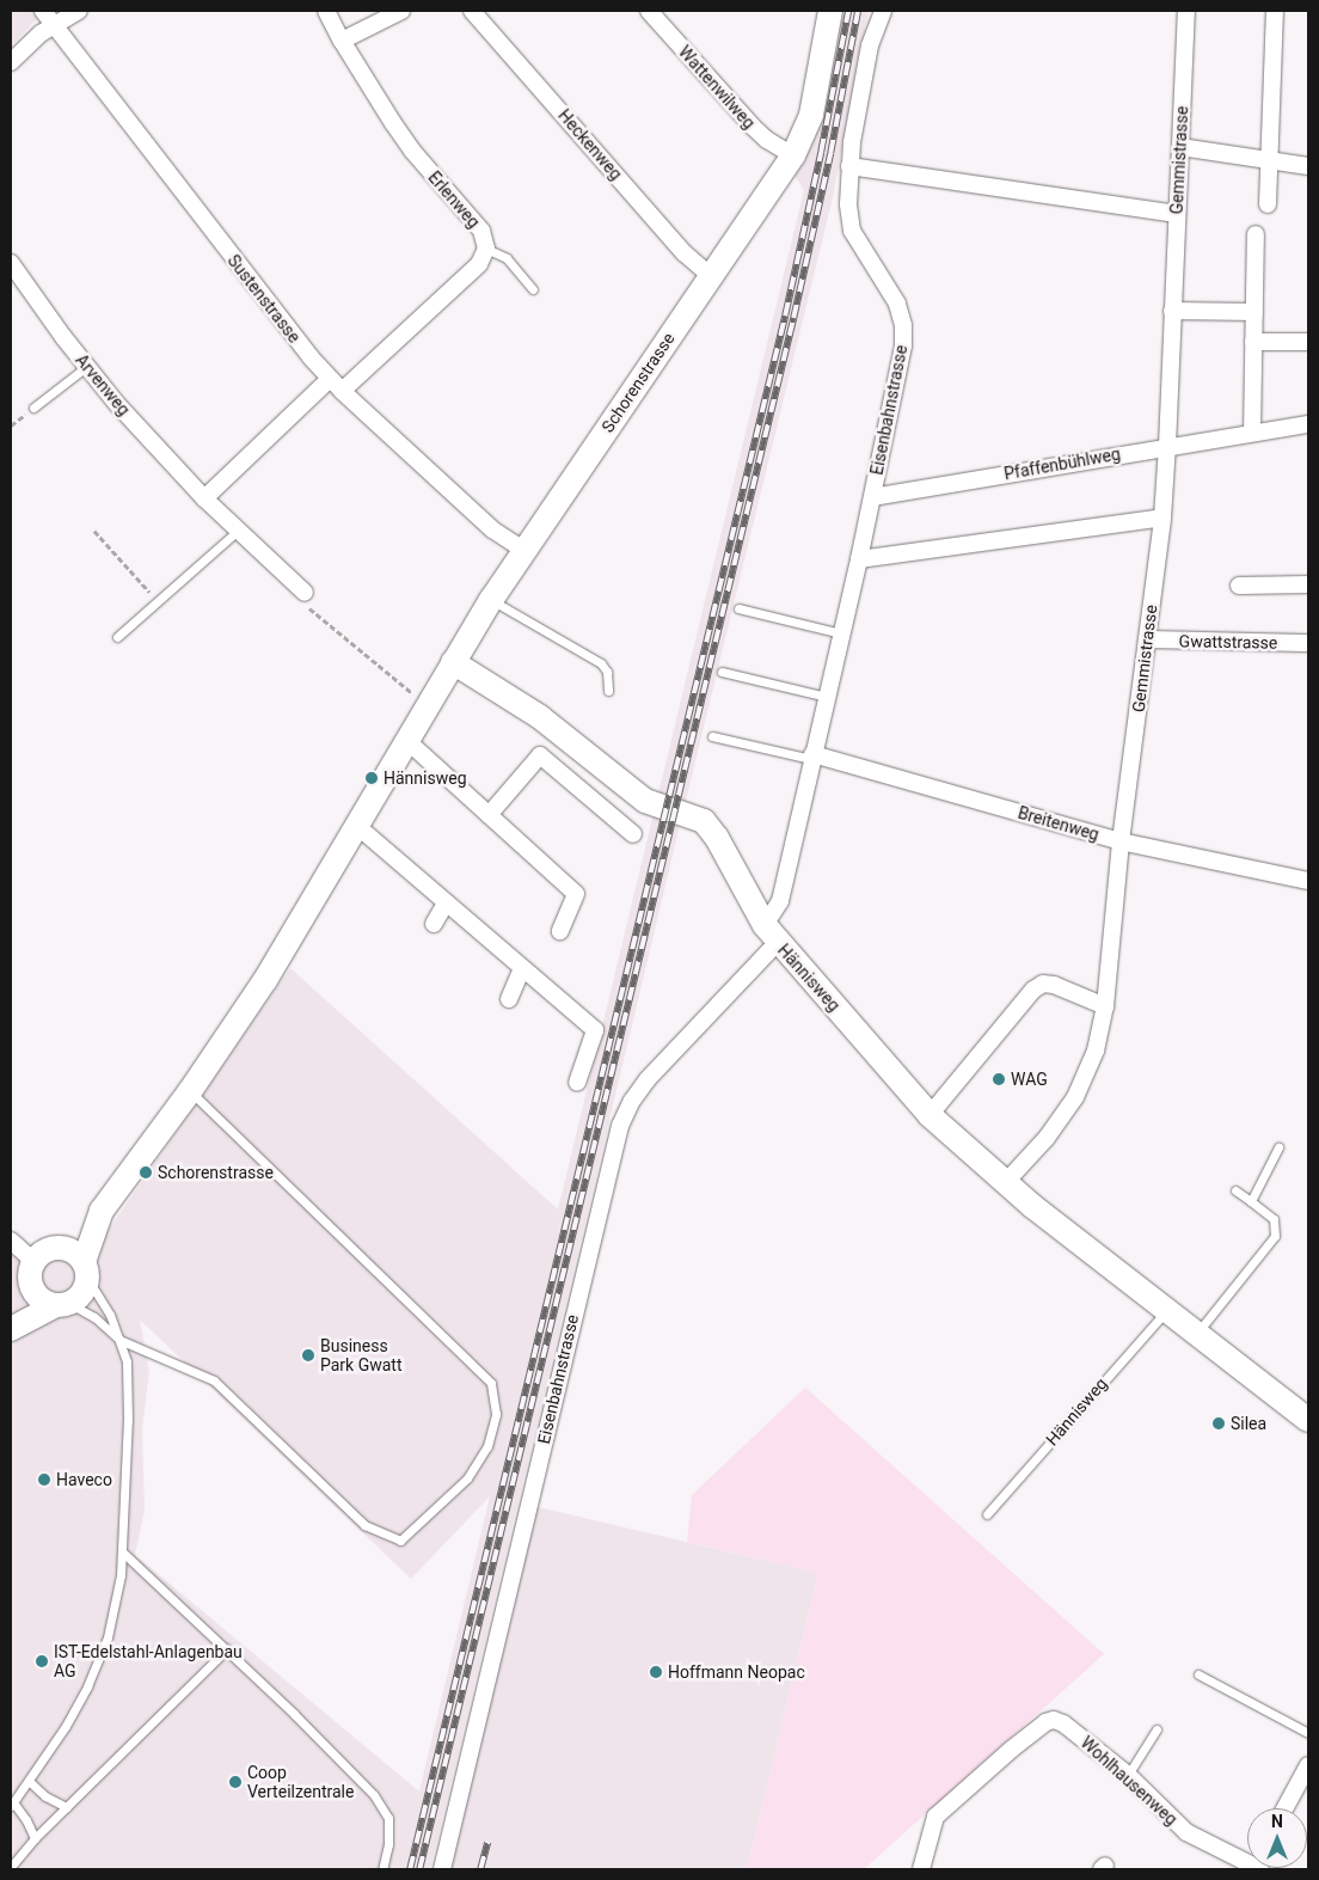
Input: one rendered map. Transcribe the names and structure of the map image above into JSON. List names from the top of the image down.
{
  "streets": {
    "street": [
      "Wattenwilweg",
      "Heckenweg",
      "Gemmistrasse",
      "Erlenweg",
      "Sustenstrasse",
      "Schorenstrasse",
      "Arvenweg",
      "Eisenbahnstrasse",
      "Pfaffenbühlweg",
      "Gwattstrasse",
      "Breitenweg",
      "Hännisweg",
      "Wohlhausenweg"
    ]
  },
  "crossings": [
    ["Wattenwilweg", "Schorenstrasse"],
    ["Heckenweg", "Schorenstrasse"],
    ["Gemmistrasse", "Pfaffenbühlweg"],
    ["Gemmistrasse", "Gwattstrasse"],
    ["Gemmistrasse", "Breitenweg"],
    ["Gemmistrasse", "Hännisweg"],
    ["Erlenweg", "Sustenstrasse"],
    ["Sustenstrasse", "Schorenstrasse"],
    ["Schorenstrasse", "Hännisweg"],
    ["Eisenbahnstrasse", "Pfaffenbühlweg"],
    ["Eisenbahnstrasse", "Breitenweg"],
    ["Eisenbahnstrasse", "Hännisweg"]
  ],
  "places": [
    "Hännisweg",
    "WAG",
    "Schorenstrasse",
    "Business Park Gwatt",
    "Silea",
    "Haveco",
    "IST-Edelstahl-Anlagenbau AG",
    "Hoffmann Neopac",
    "Coop Verteilzentrale"
  ],
  "north": "top"
}
